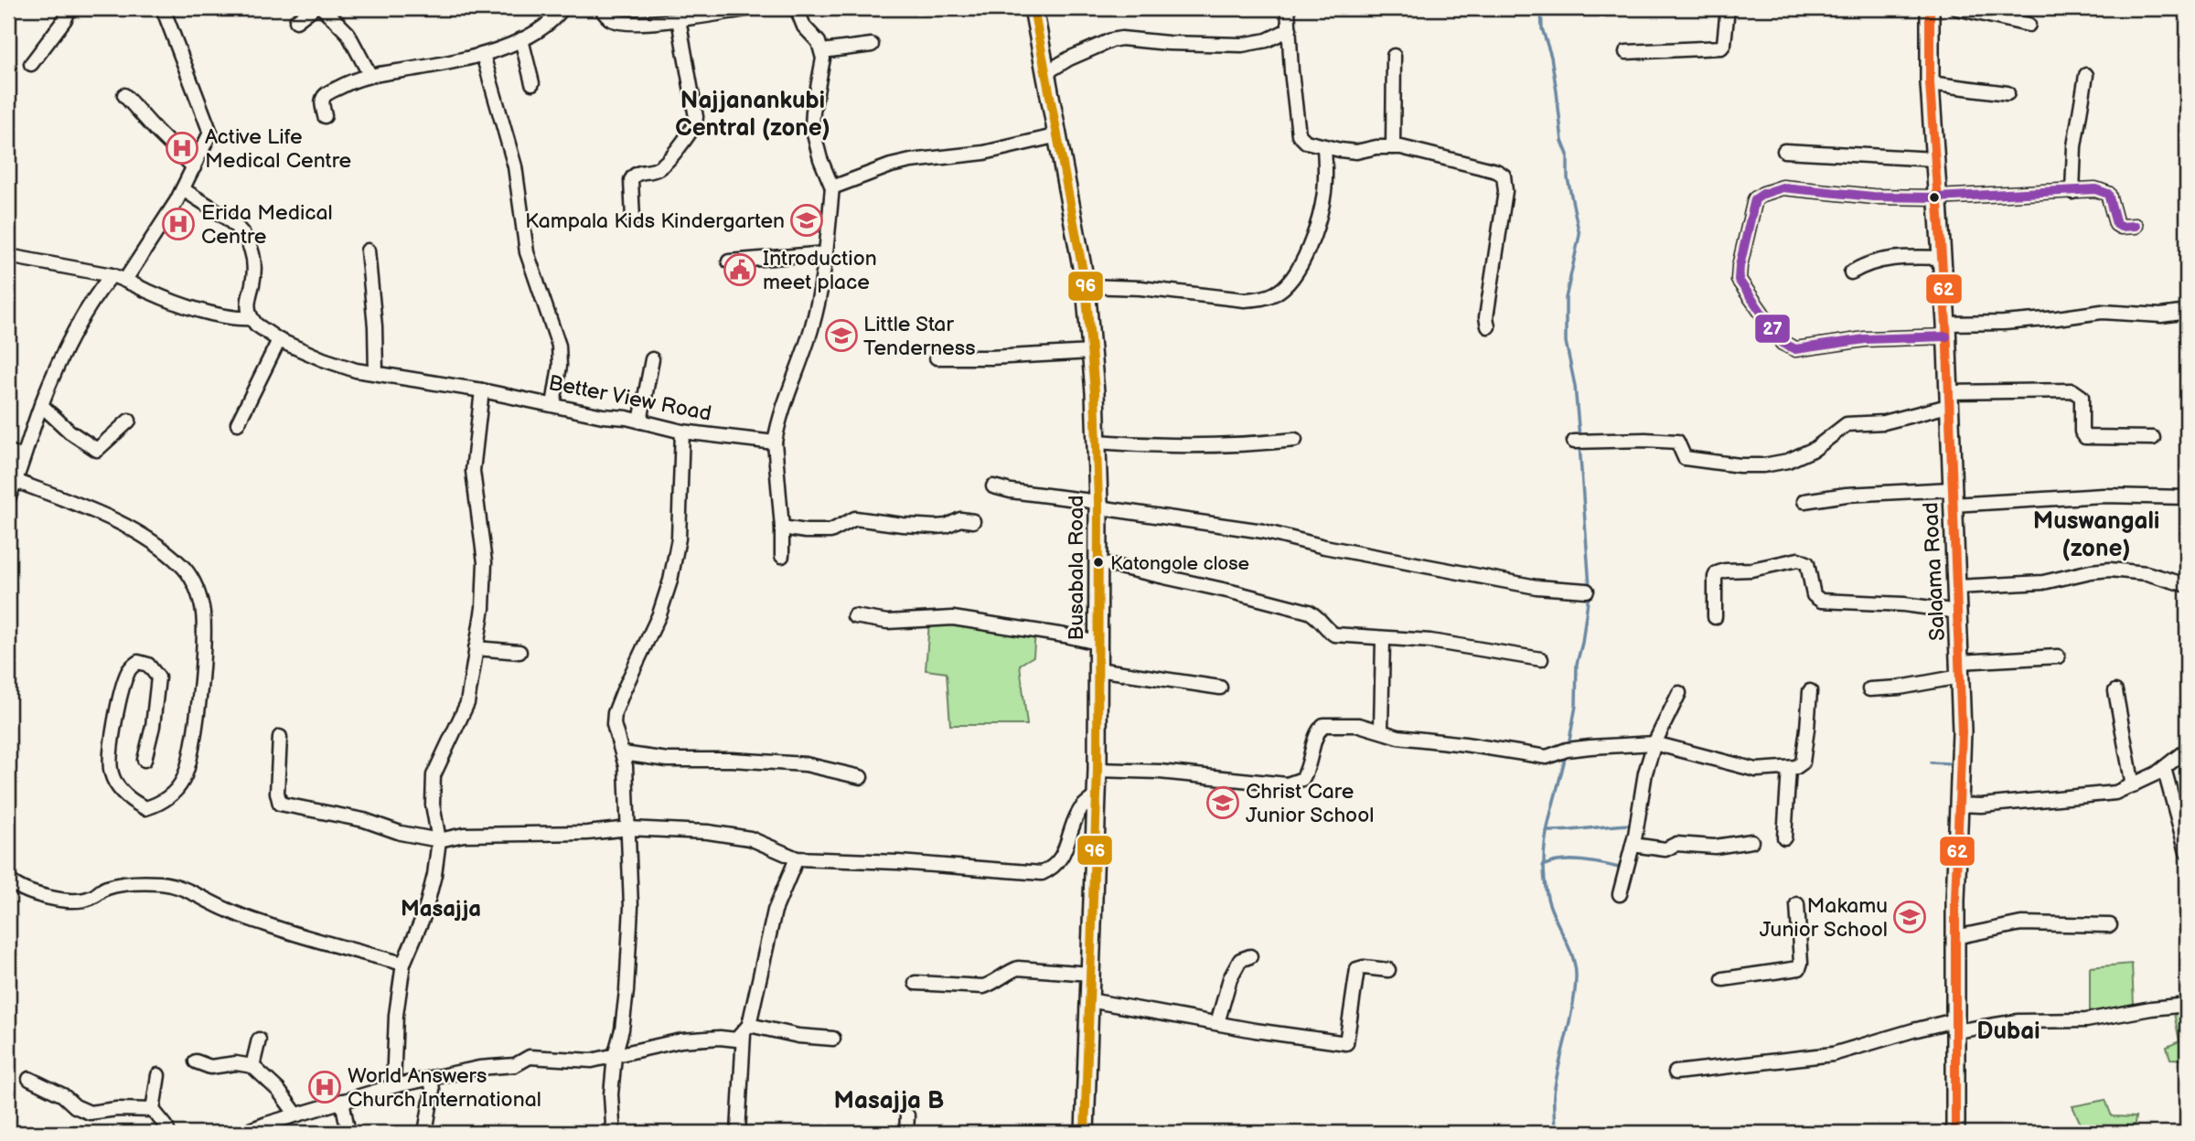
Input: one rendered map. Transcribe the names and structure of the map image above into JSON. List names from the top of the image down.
{
  "streets": {
    "street": ["Better View Road", "Busabala Road", "Salaama Road"]
  },
  "districts": [
    "Najjanankubi Central (zone)",
    "Muswangali (zone)",
    "Masajja",
    "Dubai",
    "Masajja B"
  ],
  "places": {
    "hospital": ["Active Life Medical Centre", "Erida Medical Centre", "World Answers Church International"],
    "school or university": [
      "Kampala Kids Kindergarten",
      "Little Star Tenderness",
      "Christ Care Junior School",
      "Makamu Junior School"
    ],
    "public building": ["Introduction meet place"],
    "other": ["Katongole close"]
  },
  "lines": ["transit line 96", "transit line 62", "transit line 27"]
}
